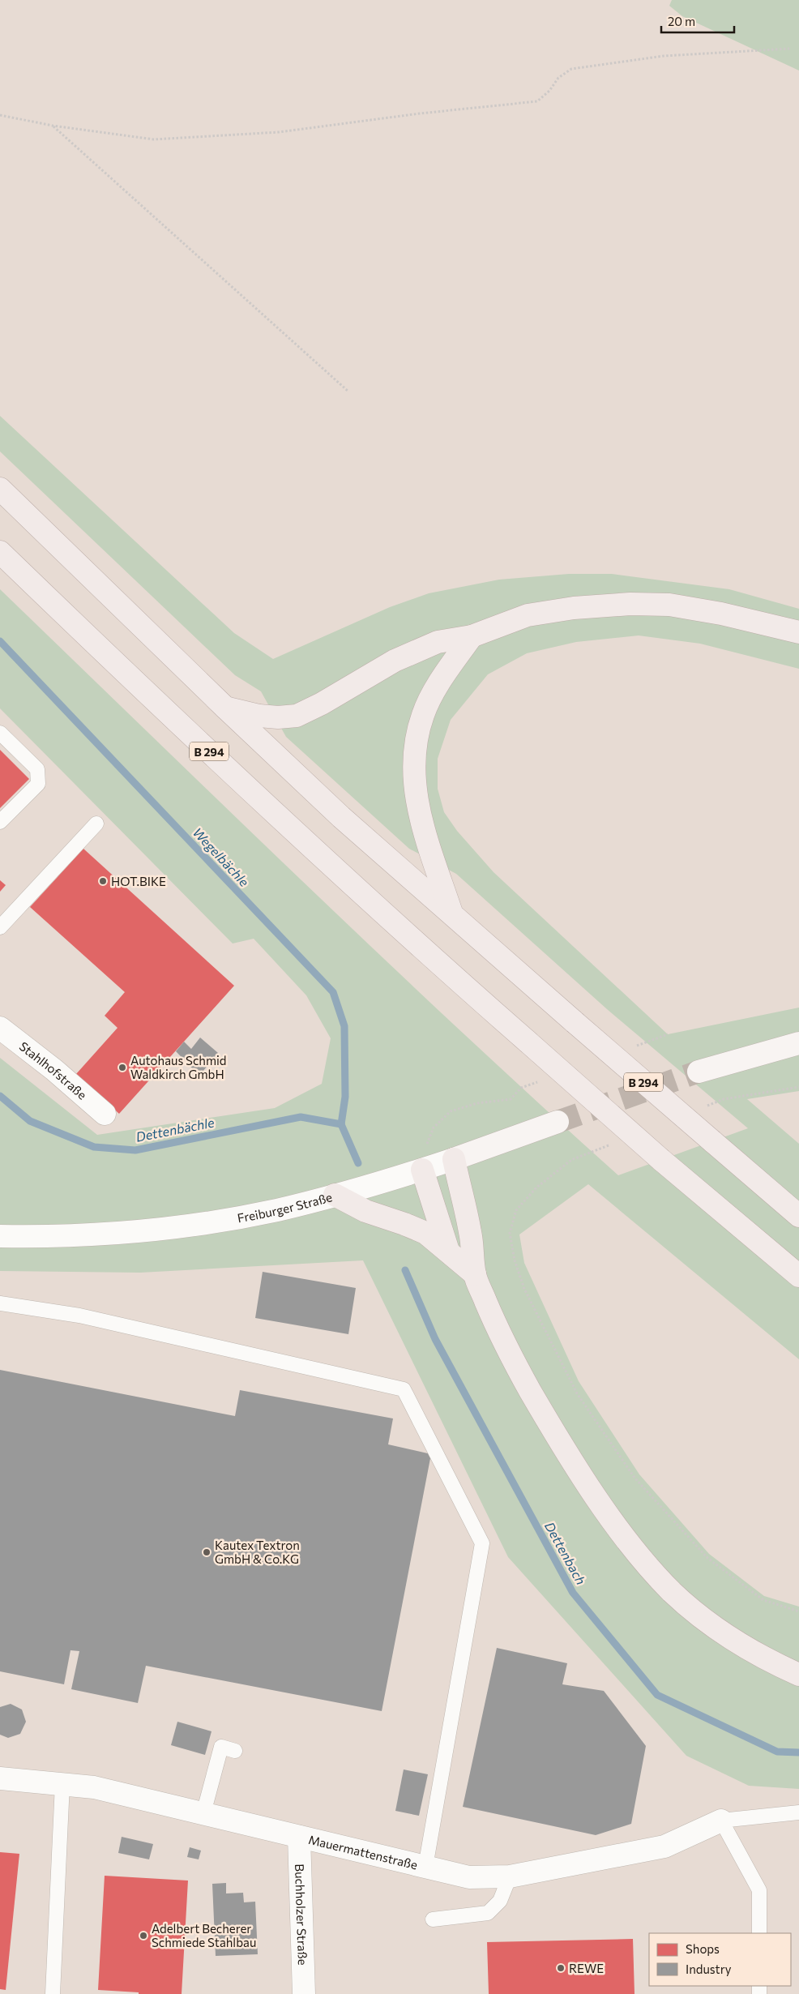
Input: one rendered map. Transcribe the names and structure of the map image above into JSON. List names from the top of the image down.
{
  "streets": {
    "highway": ["B 294"],
    "main road": ["Freiburger Straße"],
    "street": ["Stahlhofstraße", "Mauermattenstraße", "Buchholzer Straße"]
  },
  "crossings": [
    ["Mauermattenstraße", "Buchholzer Straße"]
  ],
  "water": ["Wegelbächle", "Dettenbächle", "Dettenbach"],
  "places": [
    "HOT.BIKE",
    "Autohaus Schmid Waldkirch GmbH",
    "Kautex Textron GmbH & Co.KG",
    "Adelbert Becherer Schmiede Stahlbau",
    "REWE"
  ],
  "legend": ["Shops", "Industry"],
  "scale_bar": "20 m"
}
